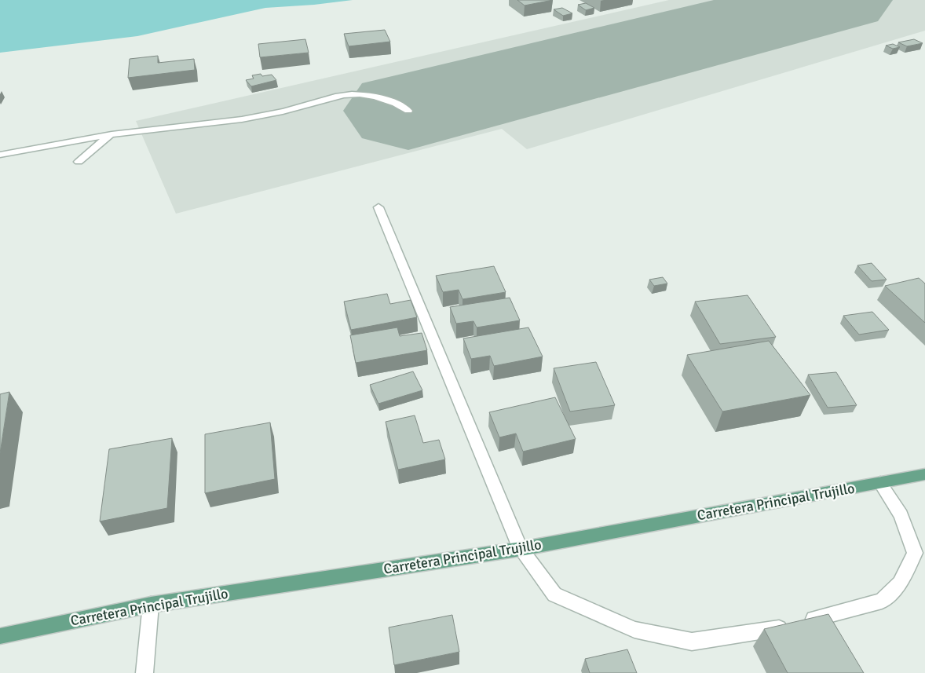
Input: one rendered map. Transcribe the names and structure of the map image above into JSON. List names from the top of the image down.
{
  "streets": {
    "main road": ["Carretera Principal Trujillo"]
  }
}
